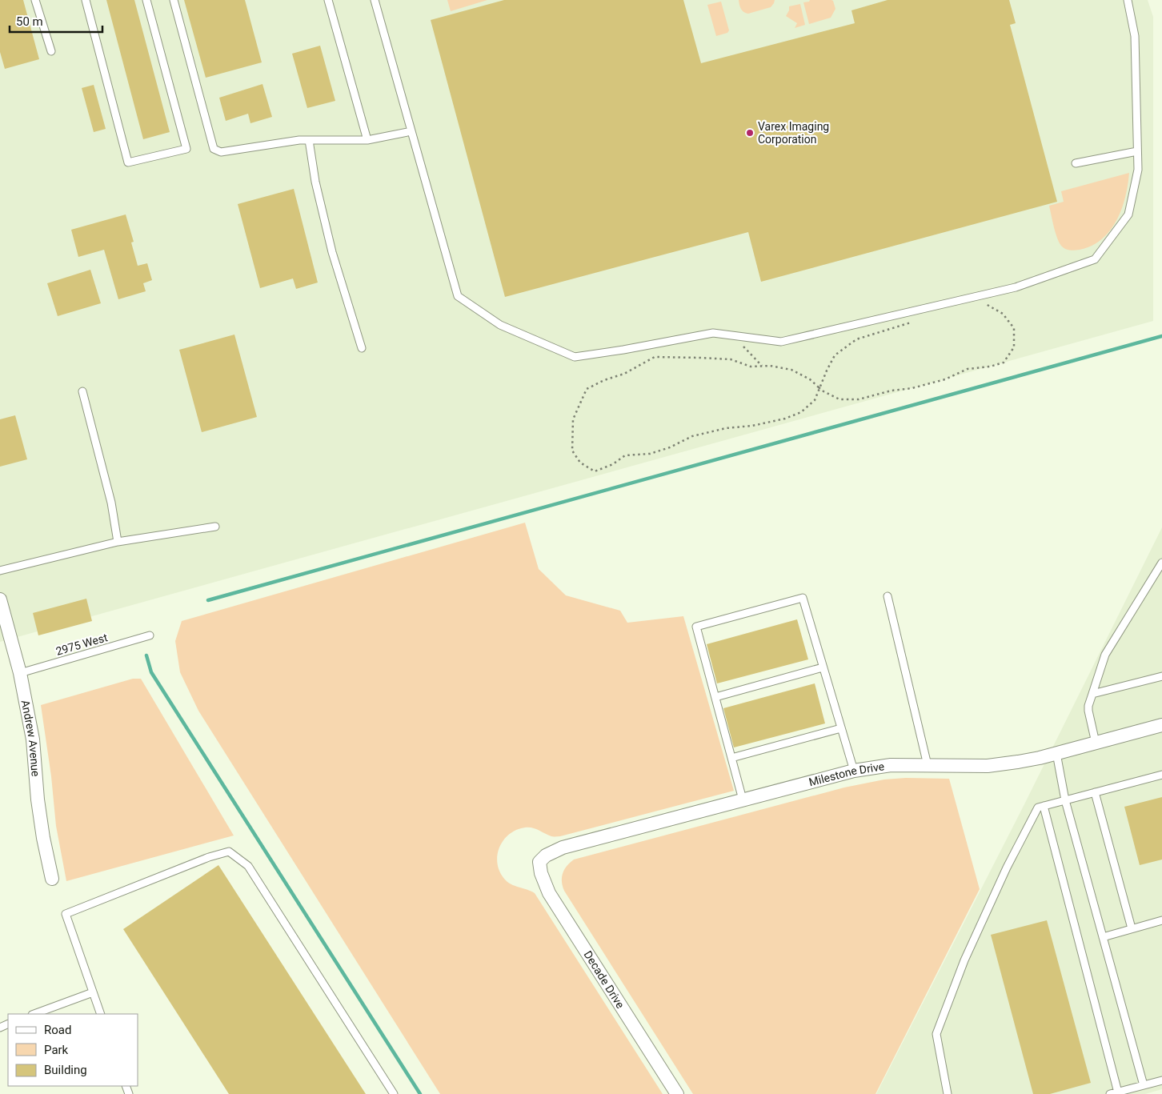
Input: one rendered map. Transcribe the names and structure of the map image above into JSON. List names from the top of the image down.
{
  "streets": {
    "street": ["Andrew Avenue", "Milestone Drive", "Decade Drive"],
    "lane": ["2975 West"]
  },
  "crossings": [
    ["2975 West", "Andrew Avenue"],
    ["Milestone Drive", "Decade Drive"]
  ],
  "places": ["Varex Imaging Corporation"],
  "legend": ["Road", "Park", "Building"],
  "scale_bar": "50 m"
}
